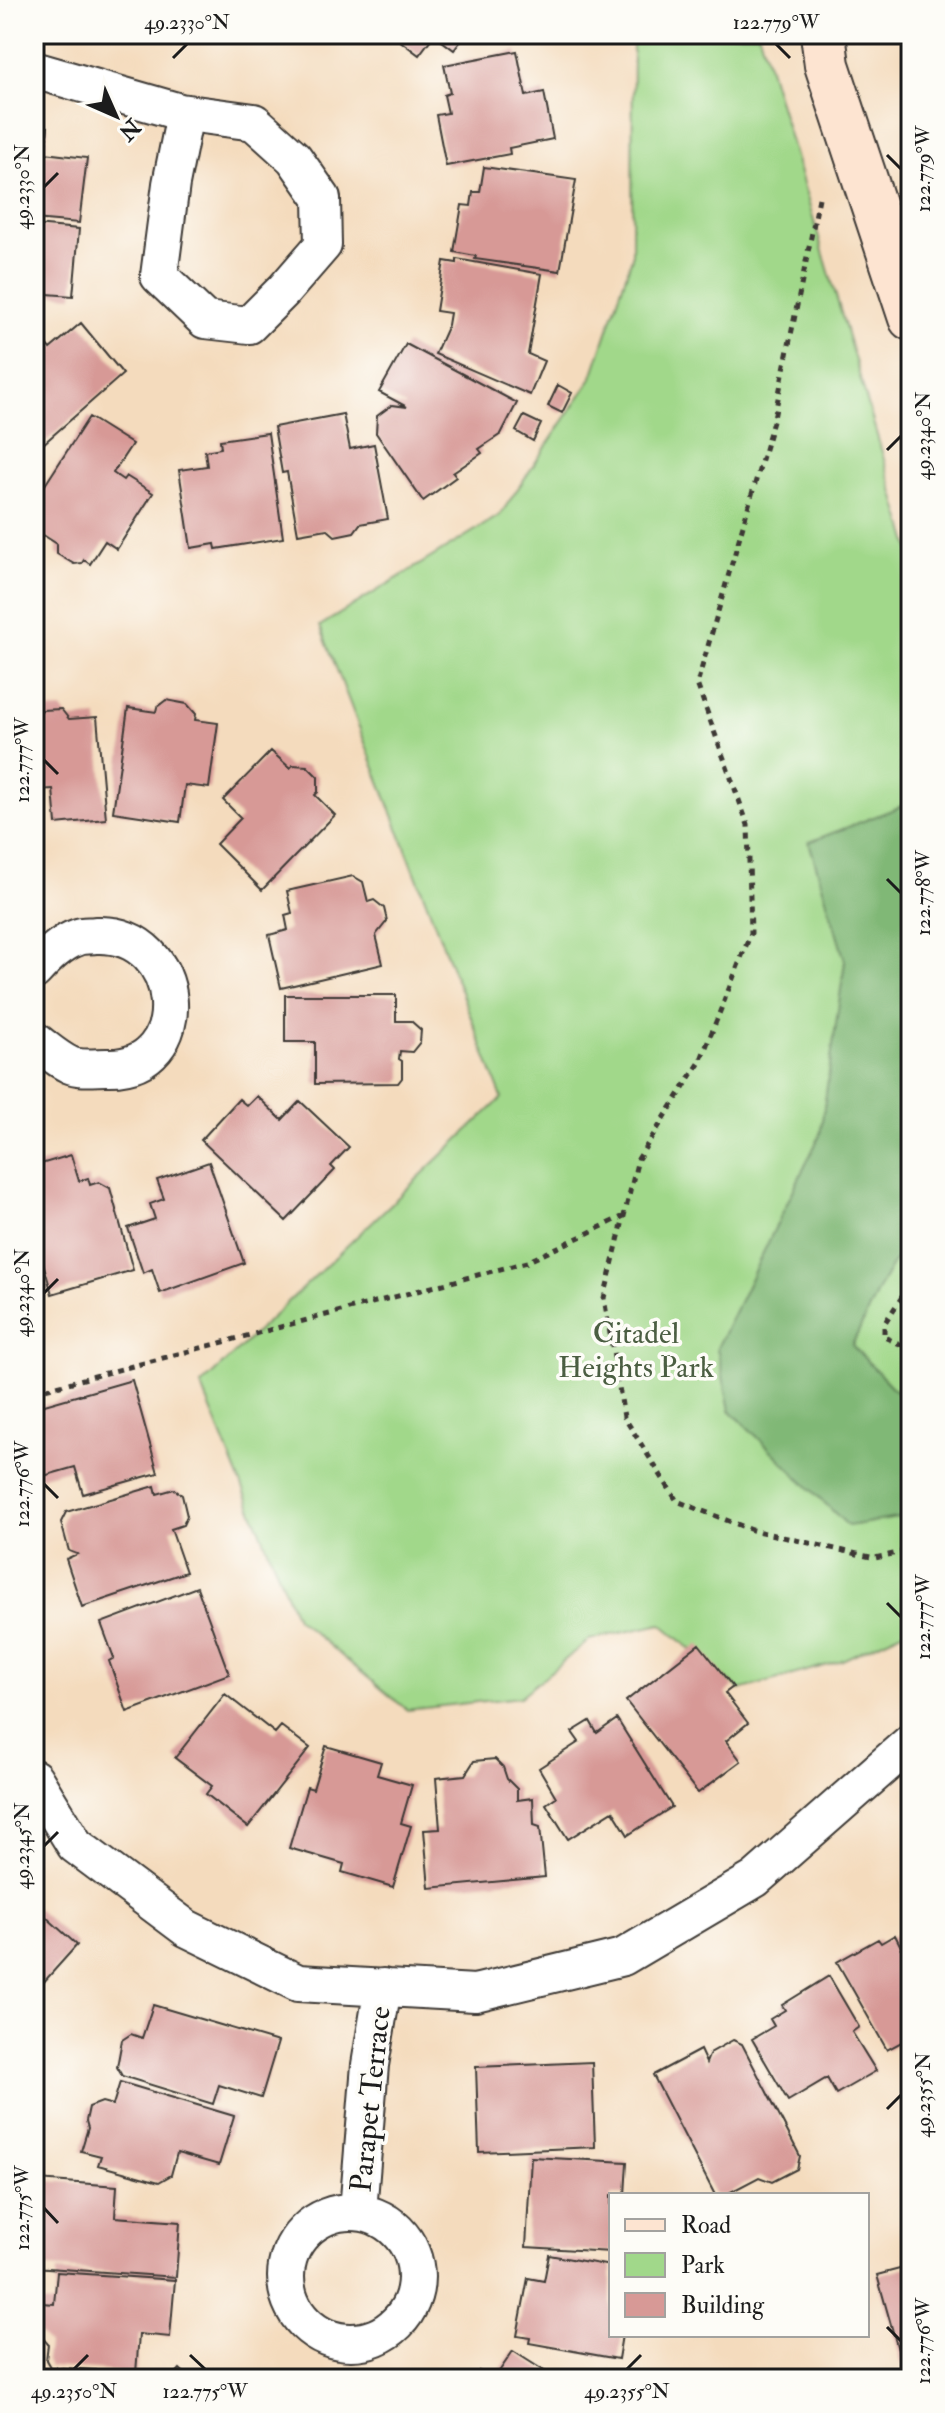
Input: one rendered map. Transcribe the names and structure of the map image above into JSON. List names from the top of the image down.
{
  "streets": {
    "street": ["Parapet Terrace"]
  },
  "parks": ["Citadel Heights Park"],
  "legend": ["Road", "Park", "Building"],
  "north": "bottom right",
  "coordinates": [
    "49.2330°N",
    "122.779°W",
    "49.2340°N",
    "122.777°W",
    "122.778°W",
    "122.776°W",
    "49.2345°N",
    "49.2355°N",
    "122.775°W",
    "49.2350°N"
  ]
}
